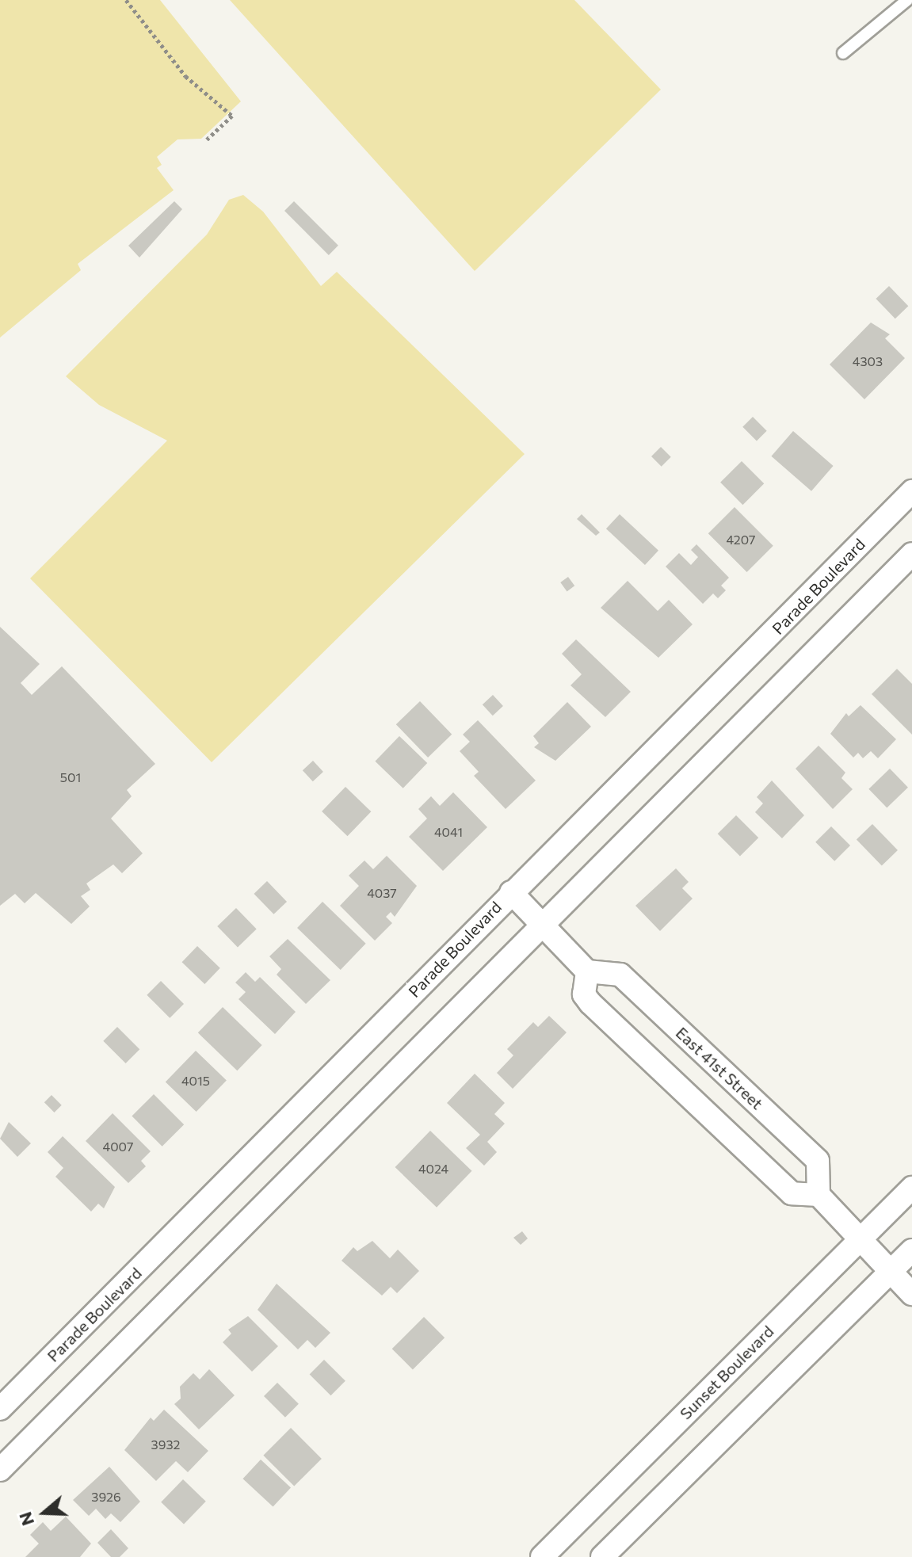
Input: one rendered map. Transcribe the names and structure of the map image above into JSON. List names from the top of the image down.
{
  "streets": {
    "street": ["Parade Boulevard", "East 41st Street", "Sunset Boulevard"]
  },
  "house_numbers": [
    "4303",
    "4207",
    "501",
    "4041",
    "4037",
    "4015",
    "4007",
    "4024",
    "3932",
    "3926"
  ],
  "north": "left"
}
